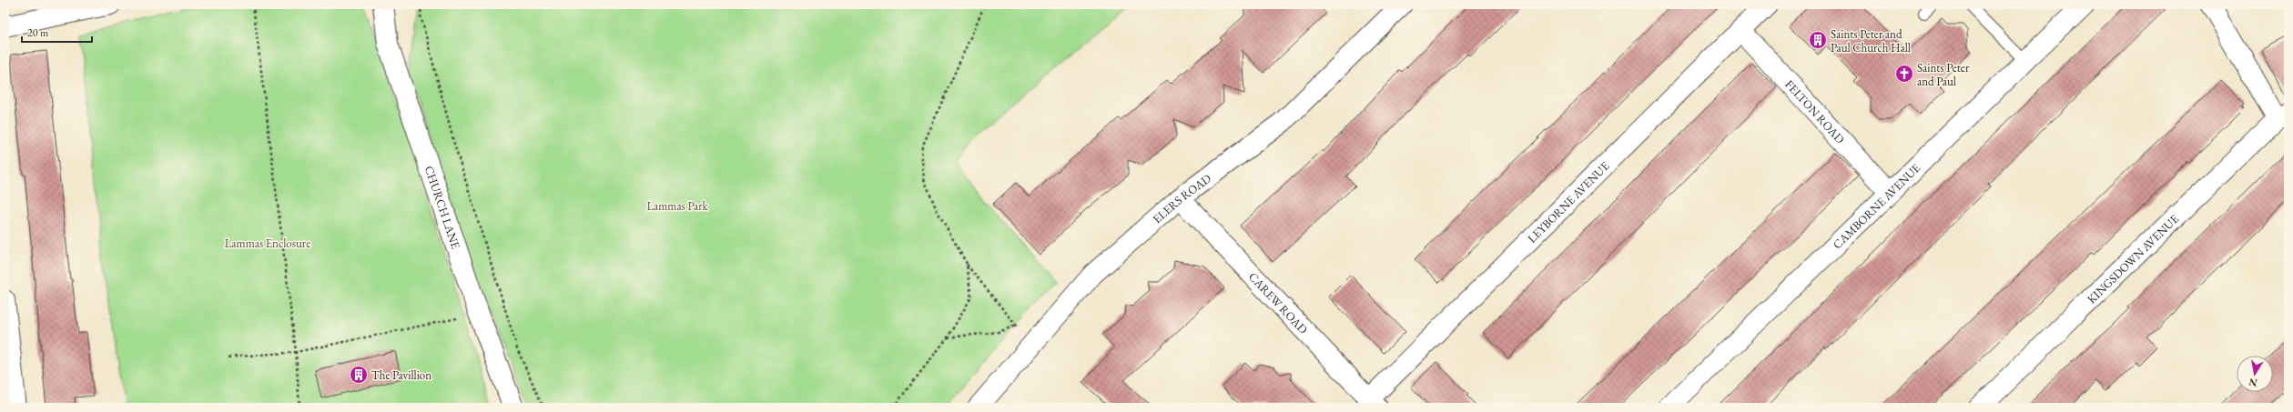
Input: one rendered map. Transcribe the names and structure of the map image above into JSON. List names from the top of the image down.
{
  "streets": {
    "street": [
      "FELTON ROAD",
      "ELERS ROAD",
      "LEYBORNE AVENUE",
      "CAMBORNE AVENUE",
      "CHURCH LANE",
      "KINGSDOWN AVENUE",
      "CAREW ROAD"
    ]
  },
  "crossings": [
    ["FELTON ROAD", "LEYBORNE AVENUE"],
    ["FELTON ROAD", "CAMBORNE AVENUE"],
    ["ELERS ROAD", "CAREW ROAD"],
    ["LEYBORNE AVENUE", "CAREW ROAD"]
  ],
  "parks": ["Lammas Park", "Lammas Enclosure"],
  "places": {
    "building": ["Saints Peter and Paul Church Hall", "The Pavillion"],
    "church": ["Saints Peter and Paul"]
  },
  "scale_bar": "20 m",
  "north": "bottom"
}
